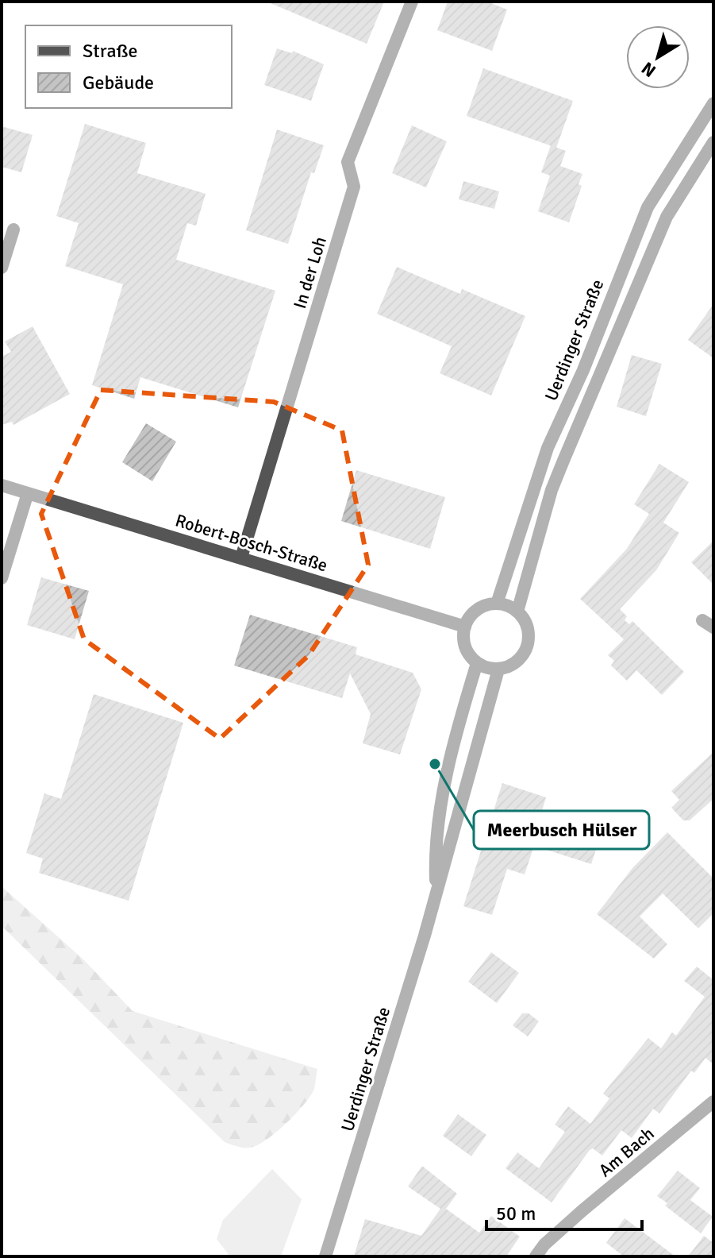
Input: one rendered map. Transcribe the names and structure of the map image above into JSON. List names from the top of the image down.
{
  "streets": {
    "street": [
      "In der Loh",
      "Uerdinger Straße",
      "Robert-Bosch-Straße",
      "Am Bach"
    ]
  },
  "crossings": [
    ["In der Loh", "Robert-Bosch-Straße"],
    ["Uerdinger Straße", "Robert-Bosch-Straße"]
  ],
  "places": ["Meerbusch Hülser"],
  "legend": ["Straße", "Gebäude"],
  "scale_bar": "50 m",
  "north": "bottom left"
}
